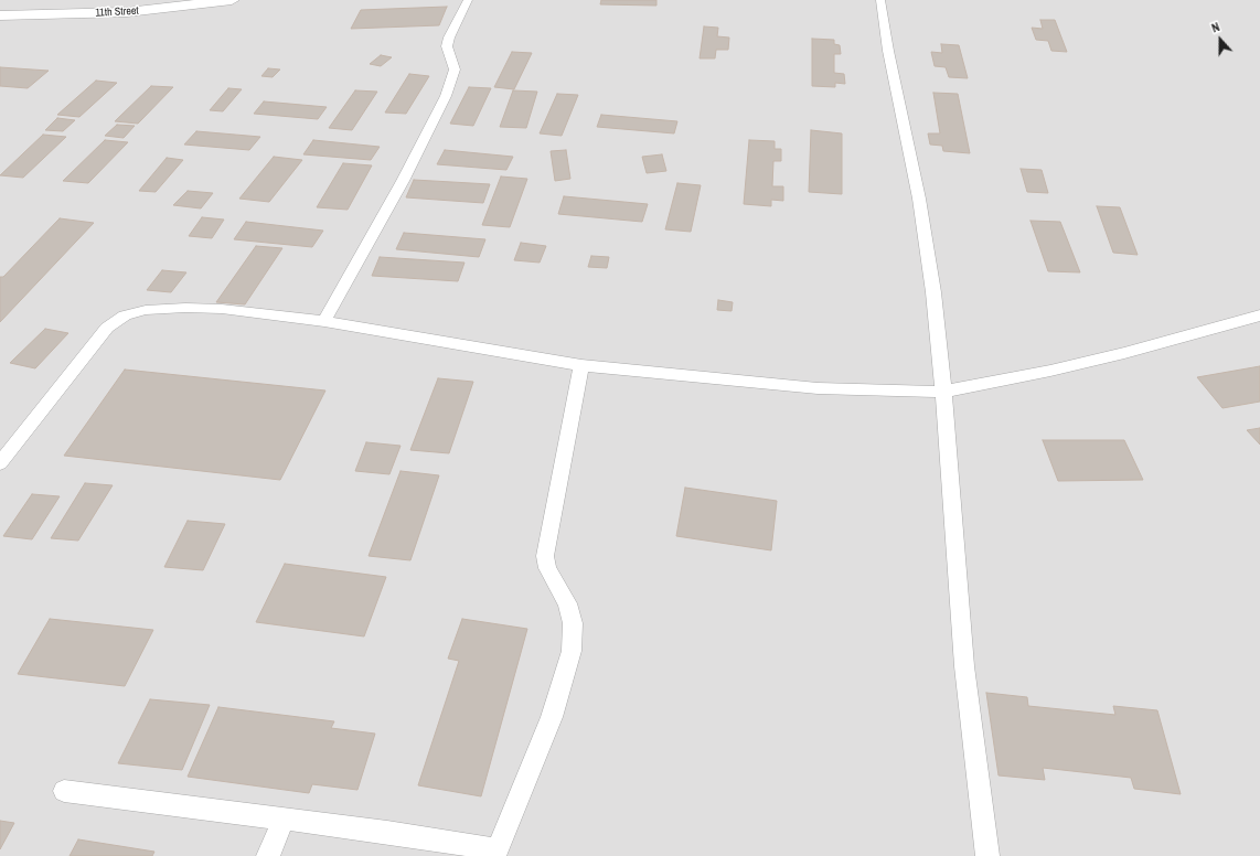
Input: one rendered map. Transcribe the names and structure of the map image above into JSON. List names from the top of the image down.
{
  "streets": {
    "street": ["11th Street"]
  },
  "north": "top"
}
